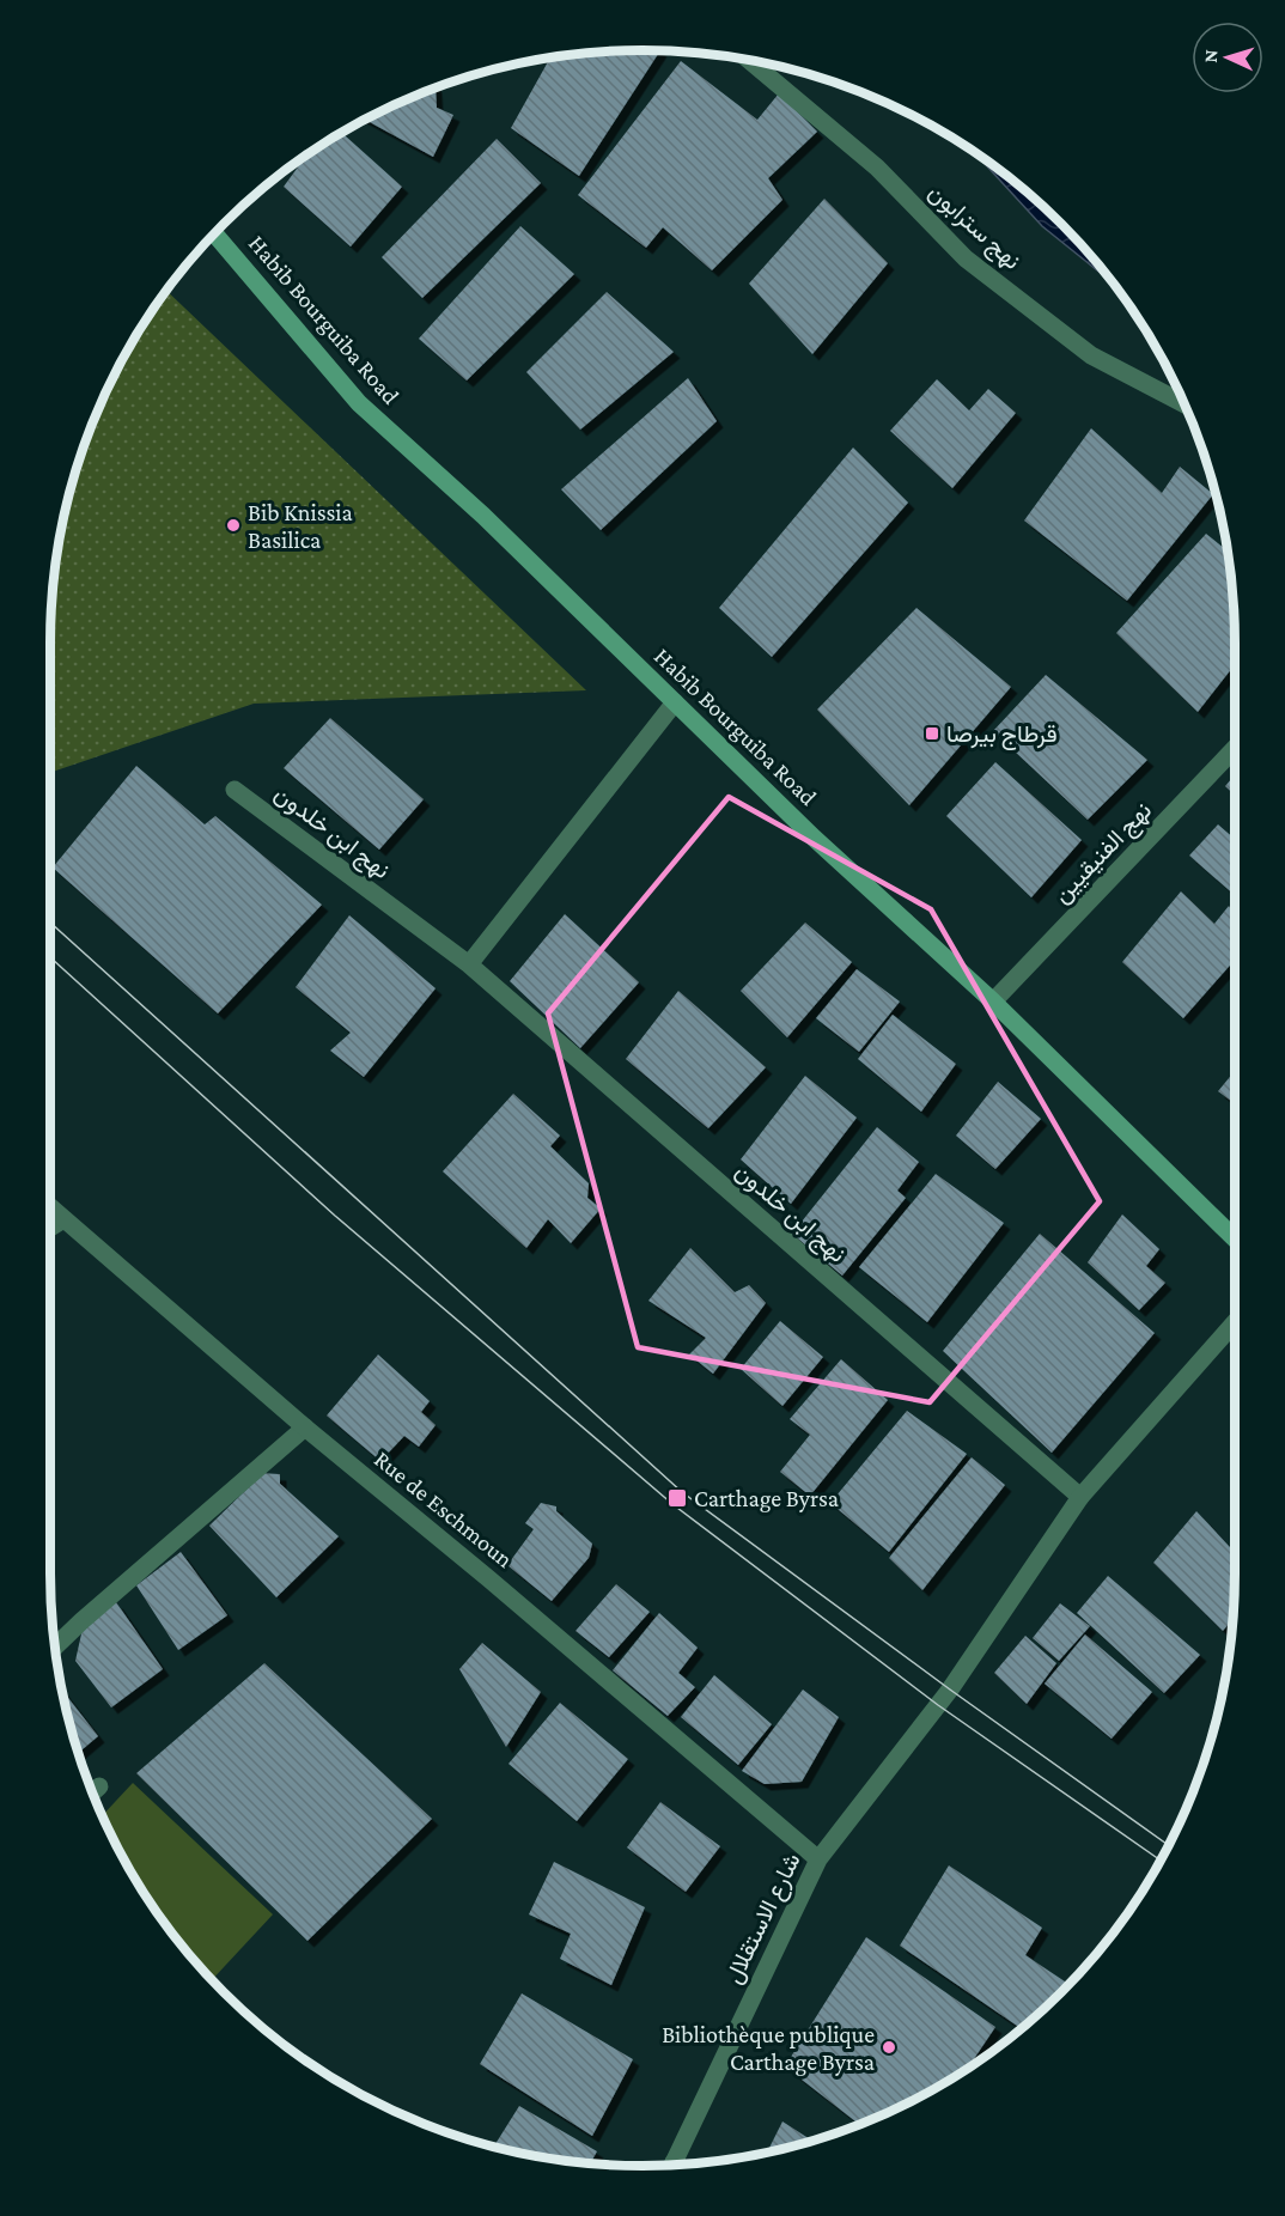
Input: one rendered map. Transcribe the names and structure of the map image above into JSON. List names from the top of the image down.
{
  "streets": {
    "main road": ["Habib Bourguiba Road"],
    "street": [
      "نهج سترابون",
      "نهج ابن خلدون",
      "نهج الفنيقيين",
      "Rue de Eschmoun",
      "شارع الاستقلال"
    ]
  },
  "crossings": [
    ["Habib Bourguiba Road", "نهج الفنيقيين"],
    ["نهج ابن خلدون", "شارع الاستقلال"],
    ["Rue de Eschmoun", "شارع الاستقلال"]
  ],
  "places": {
    "other": ["Bib Knissia Basilica", "Bibliothèque publique Carthage Byrsa"],
    "transit": ["قرطاج بيرصا", "Carthage Byrsa"]
  },
  "north": "left"
}
